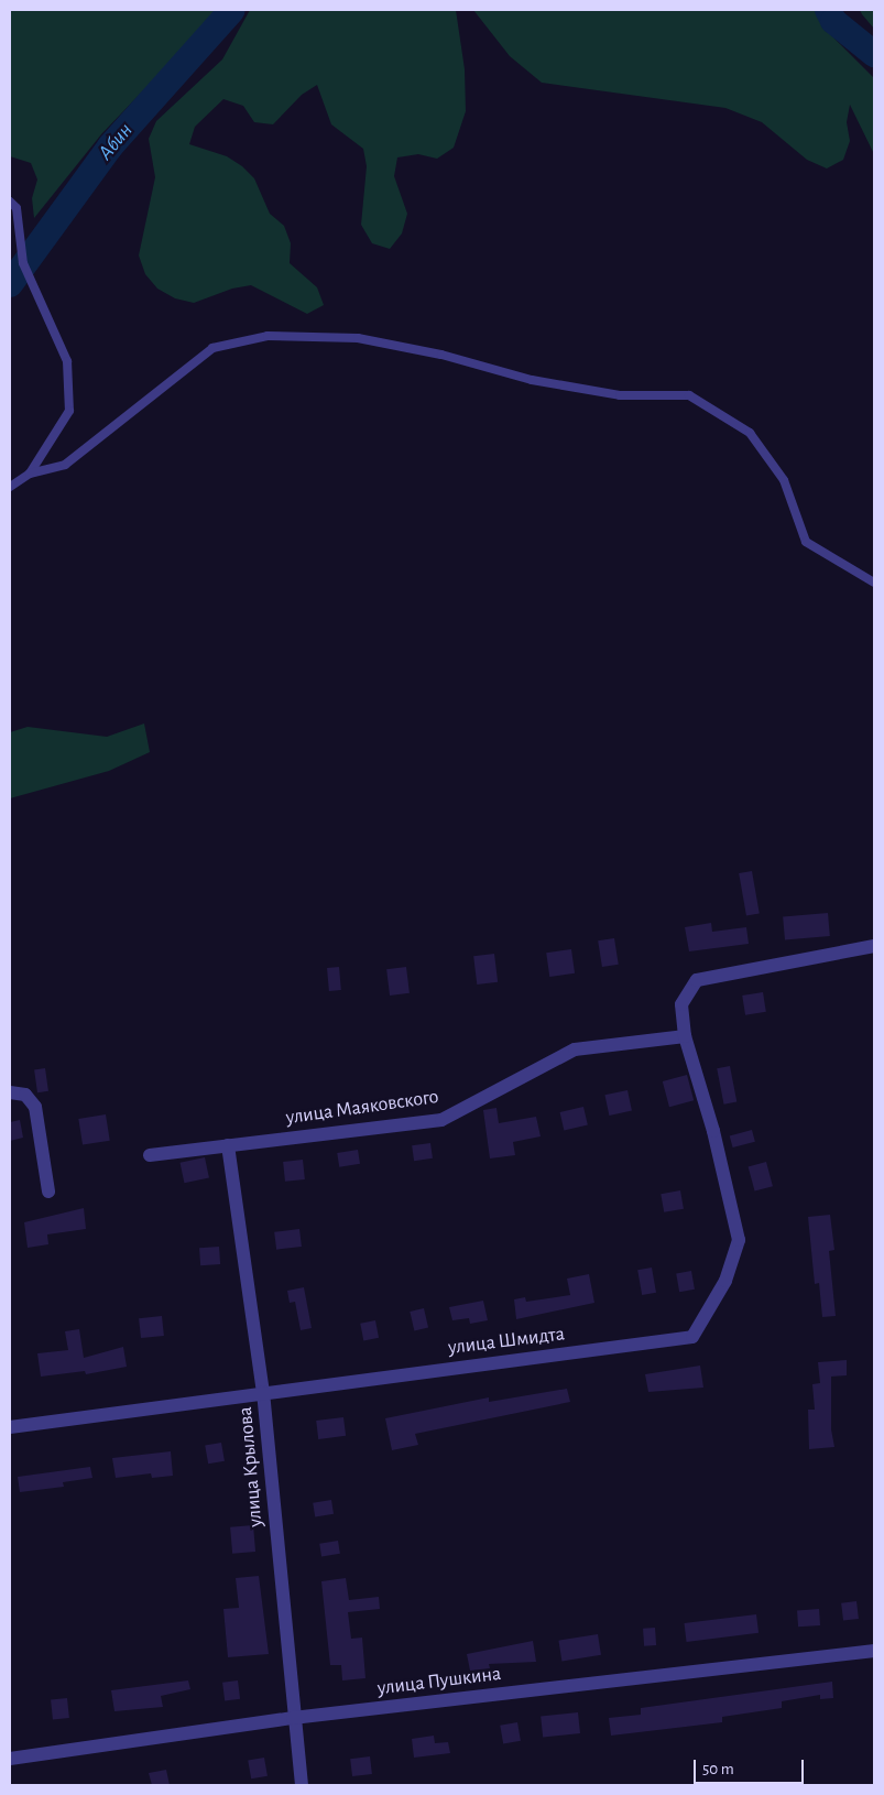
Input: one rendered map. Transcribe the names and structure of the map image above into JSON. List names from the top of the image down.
{
  "streets": {
    "street": [
      "улица Маяковского",
      "улица Шмидта",
      "улица Крылова",
      "улица Пушкина"
    ]
  },
  "crossings": [
    ["улица Маяковского", "улица Шмидта"],
    ["улица Маяковского", "улица Крылова"],
    ["улица Шмидта", "улица Крылова"],
    ["улица Крылова", "улица Пушкина"]
  ],
  "water": ["Абин"],
  "scale_bar": "50 m"
}
